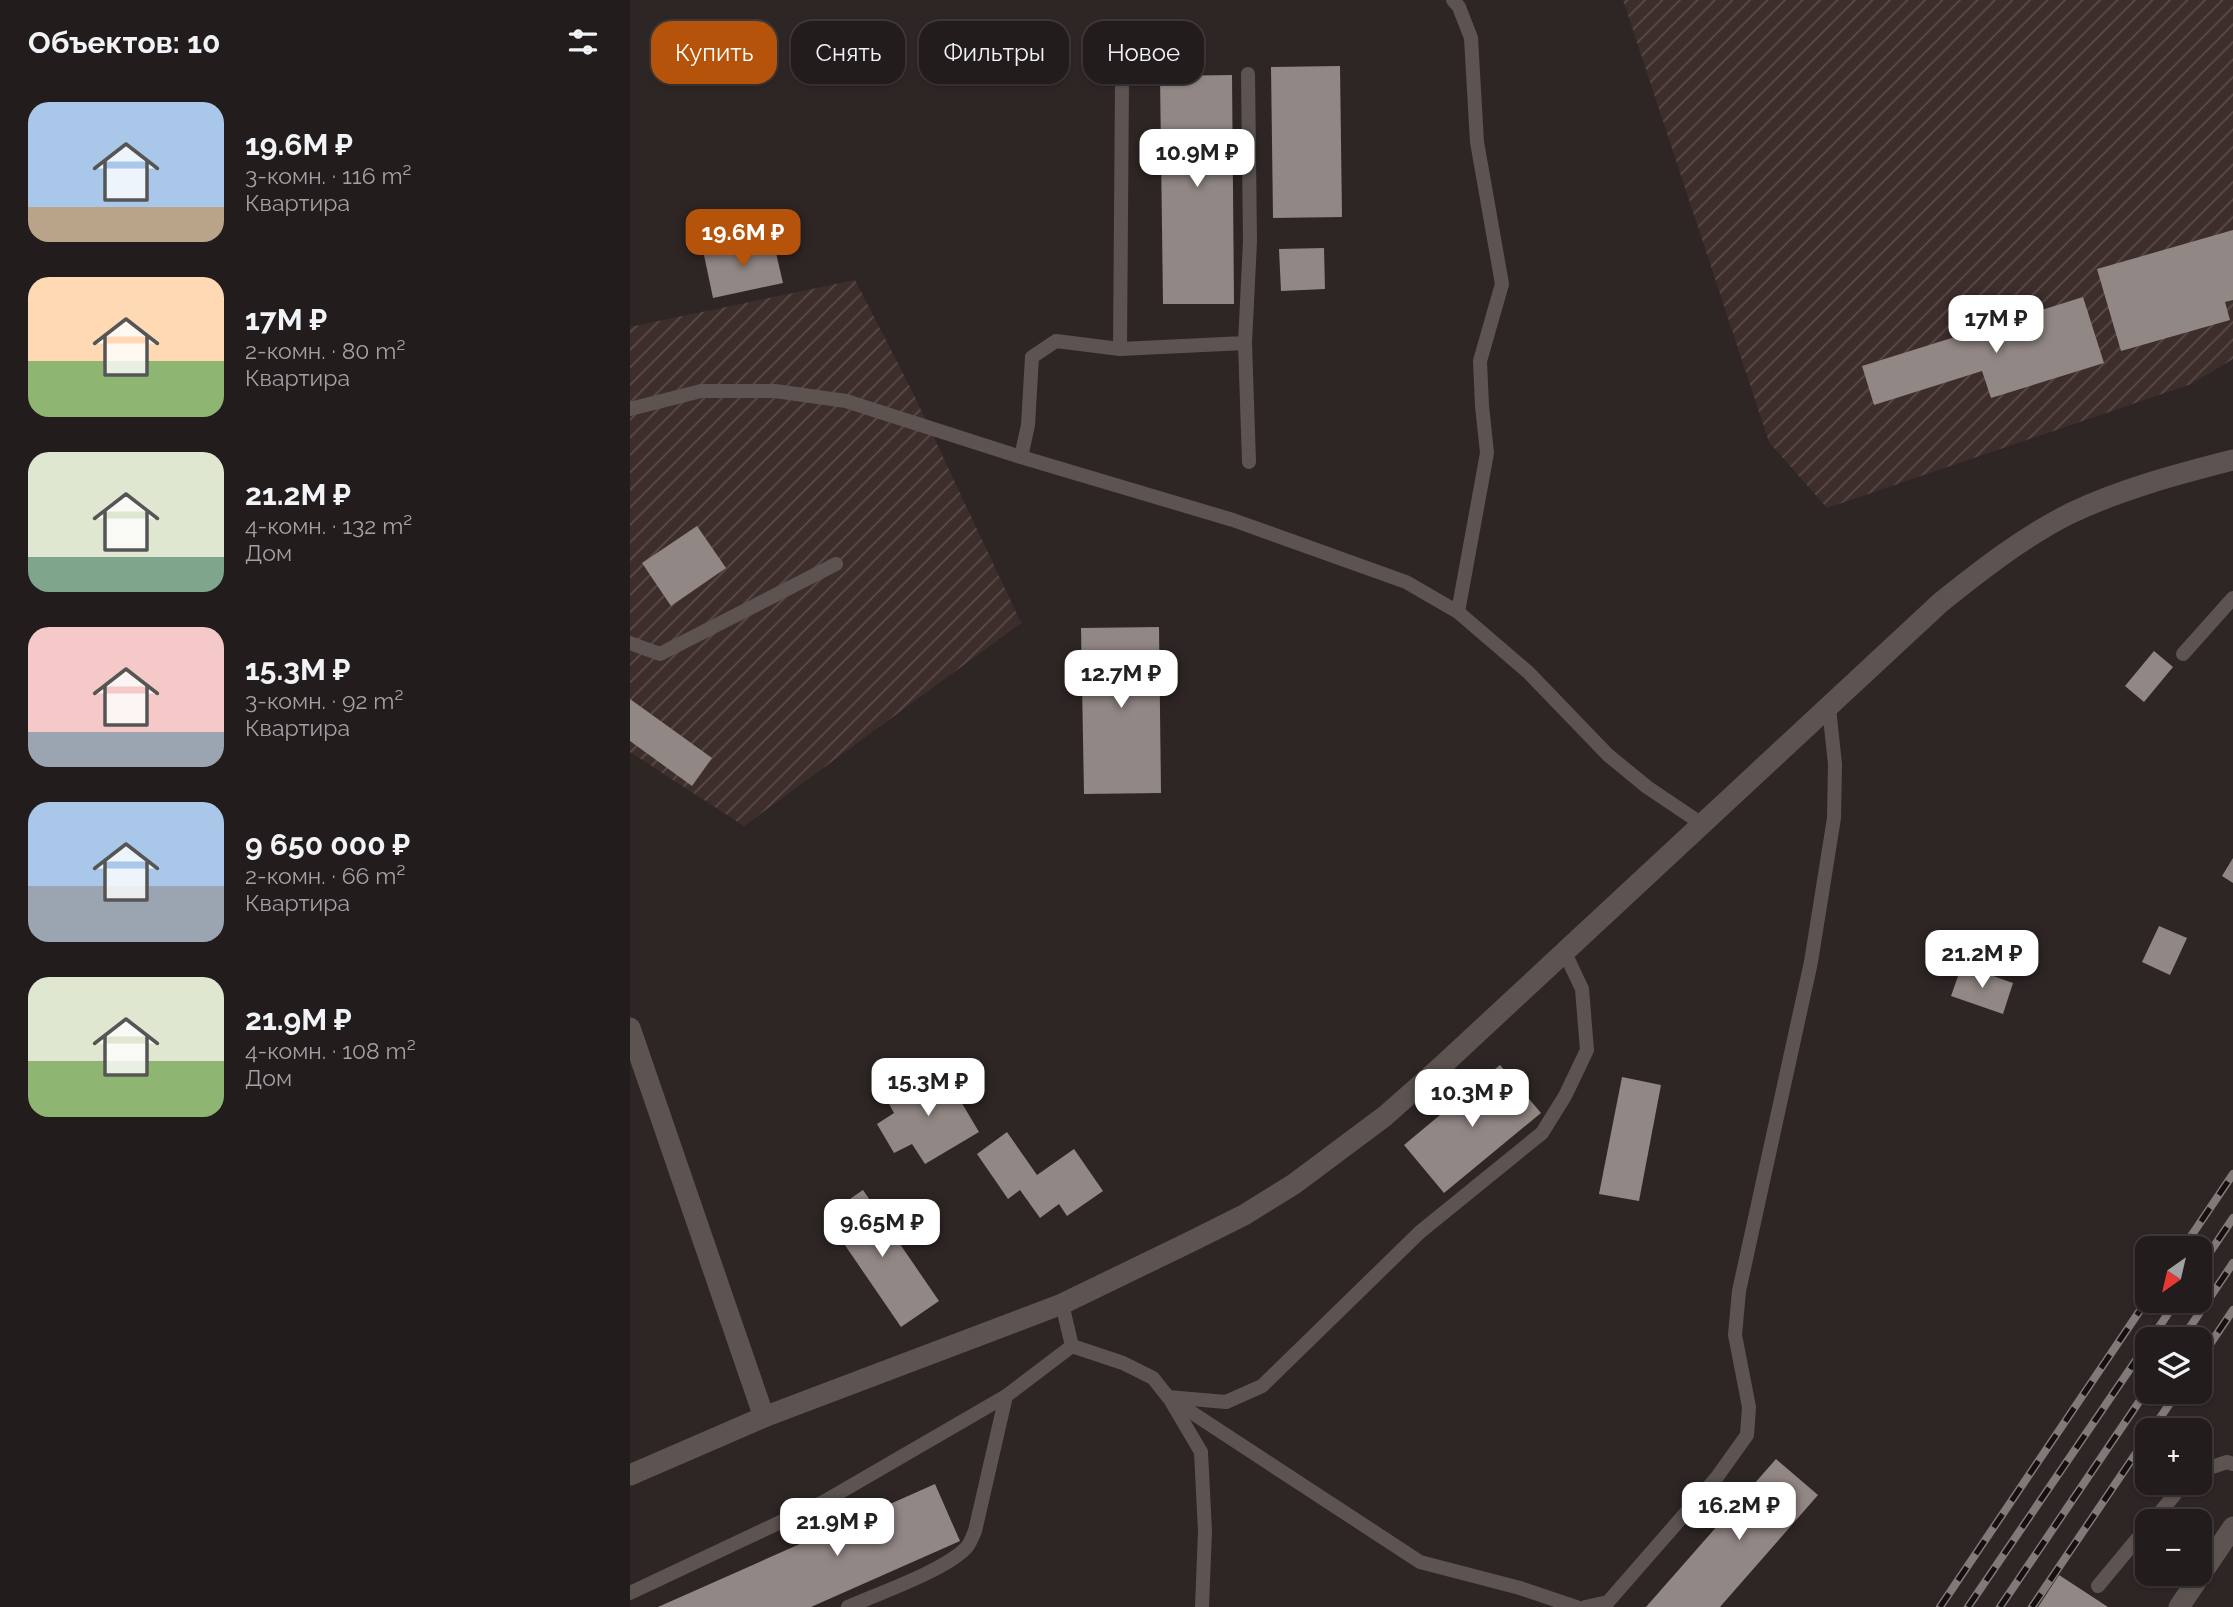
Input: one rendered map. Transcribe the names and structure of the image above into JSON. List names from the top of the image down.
{
  "north": "bottom left",
  "page": {
    "heading": "Объектов: 10",
    "chip": [
      "Купить",
      "Снять",
      "Фильтры",
      "Новое"
    ],
    "list": [
      {
        "name": "19.6M ₽",
        "note": "3-комн. · 116 m² · Квартира"
      },
      {
        "name": "17M ₽",
        "note": "2-комн. · 80 m² · Квартира"
      },
      {
        "name": "21.2M ₽",
        "note": "4-комн. · 132 m² · Дом"
      },
      {
        "name": "15.3M ₽",
        "note": "3-комн. · 92 m² · Квартира"
      },
      {
        "name": "9 650 000 ₽",
        "note": "2-комн. · 66 m² · Квартира"
      },
      {
        "name": "21.9M ₽",
        "note": "4-комн. · 108 m² · Дом"
      }
    ],
    "price": [
      "10.9M ₽",
      "19.6M ₽",
      "17M ₽",
      "12.7M ₽",
      "21.2M ₽",
      "15.3M ₽",
      "10.3M ₽",
      "9.65M ₽",
      "16.2M ₽",
      "21.9M ₽"
    ],
    "map_buttons": ["+", "−"]
  }
}
